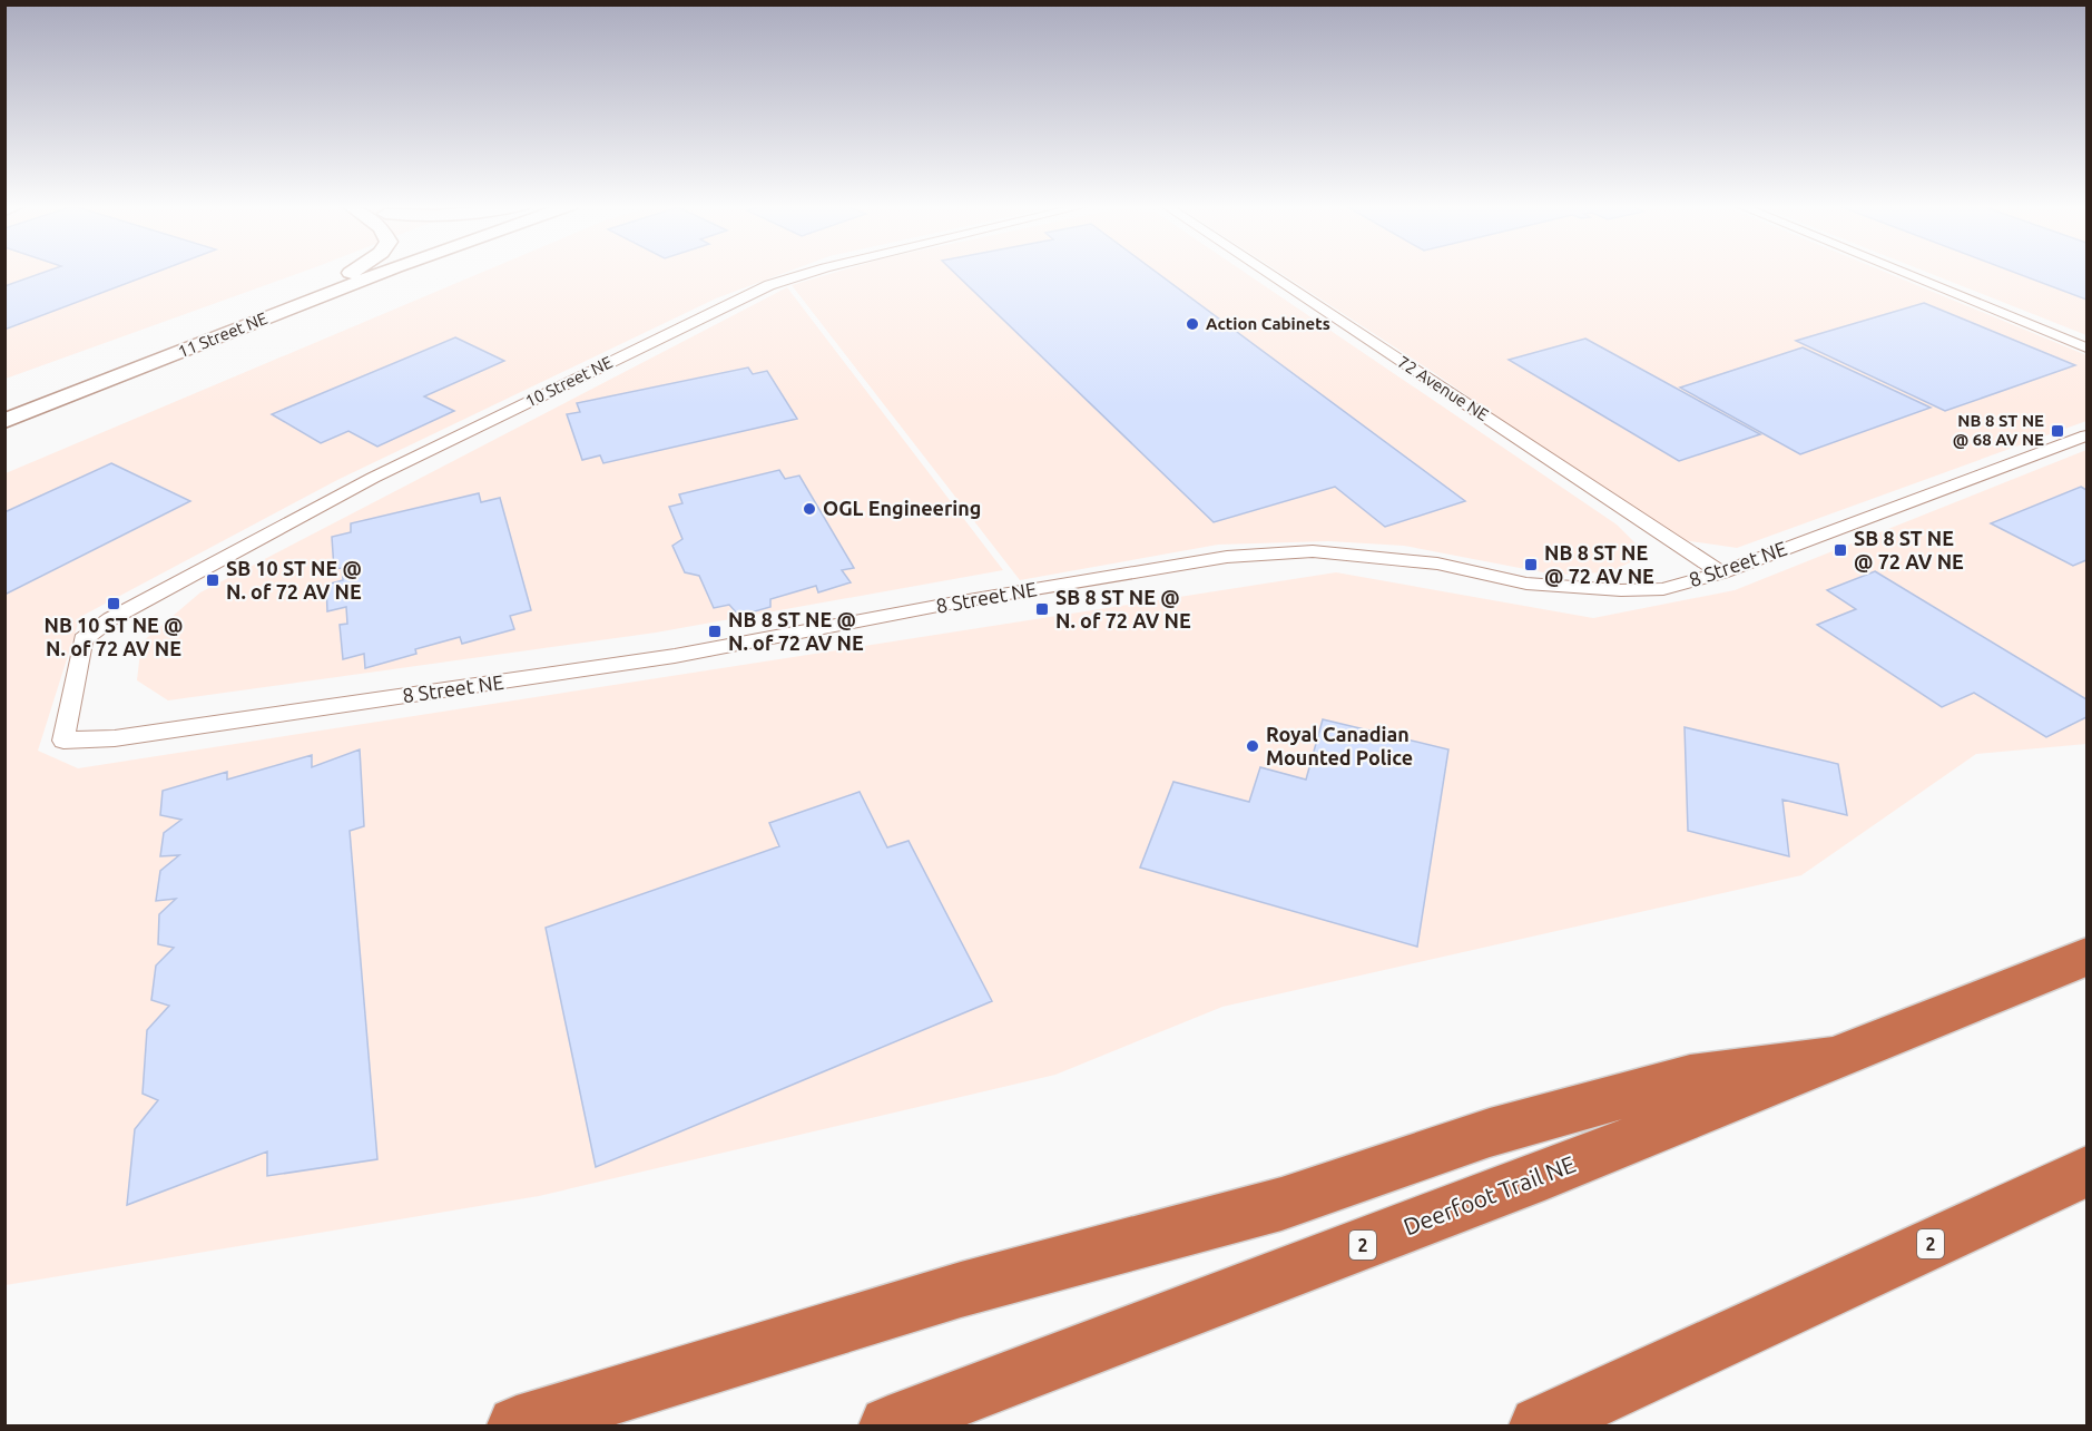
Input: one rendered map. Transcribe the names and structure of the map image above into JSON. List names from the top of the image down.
{
  "streets": {
    "highway": ["Deerfoot Trail NE", "2"],
    "street": [
      "11 Street NE",
      "10 Street NE",
      "72 Avenue NE",
      "8 Street NE"
    ]
  },
  "crossings": [
    ["10 Street NE", "8 Street NE"],
    ["72 Avenue NE", "8 Street NE"]
  ],
  "places": {
    "other": ["Action Cabinets", "OGL Engineering", "Royal Canadian Mounted Police"],
    "transit": [
      "NB 8 ST NE @ 68 AV NE",
      "SB 8 ST NE @ 72 AV NE",
      "NB 8 ST NE @ 72 AV NE",
      "SB 10 ST NE @ N. of 72 AV NE",
      "NB 10 ST NE @ N. of 72 AV NE",
      "SB 8 ST NE @ N. of 72 AV NE",
      "NB 8 ST NE @ N. of 72 AV NE"
    ]
  }
}
